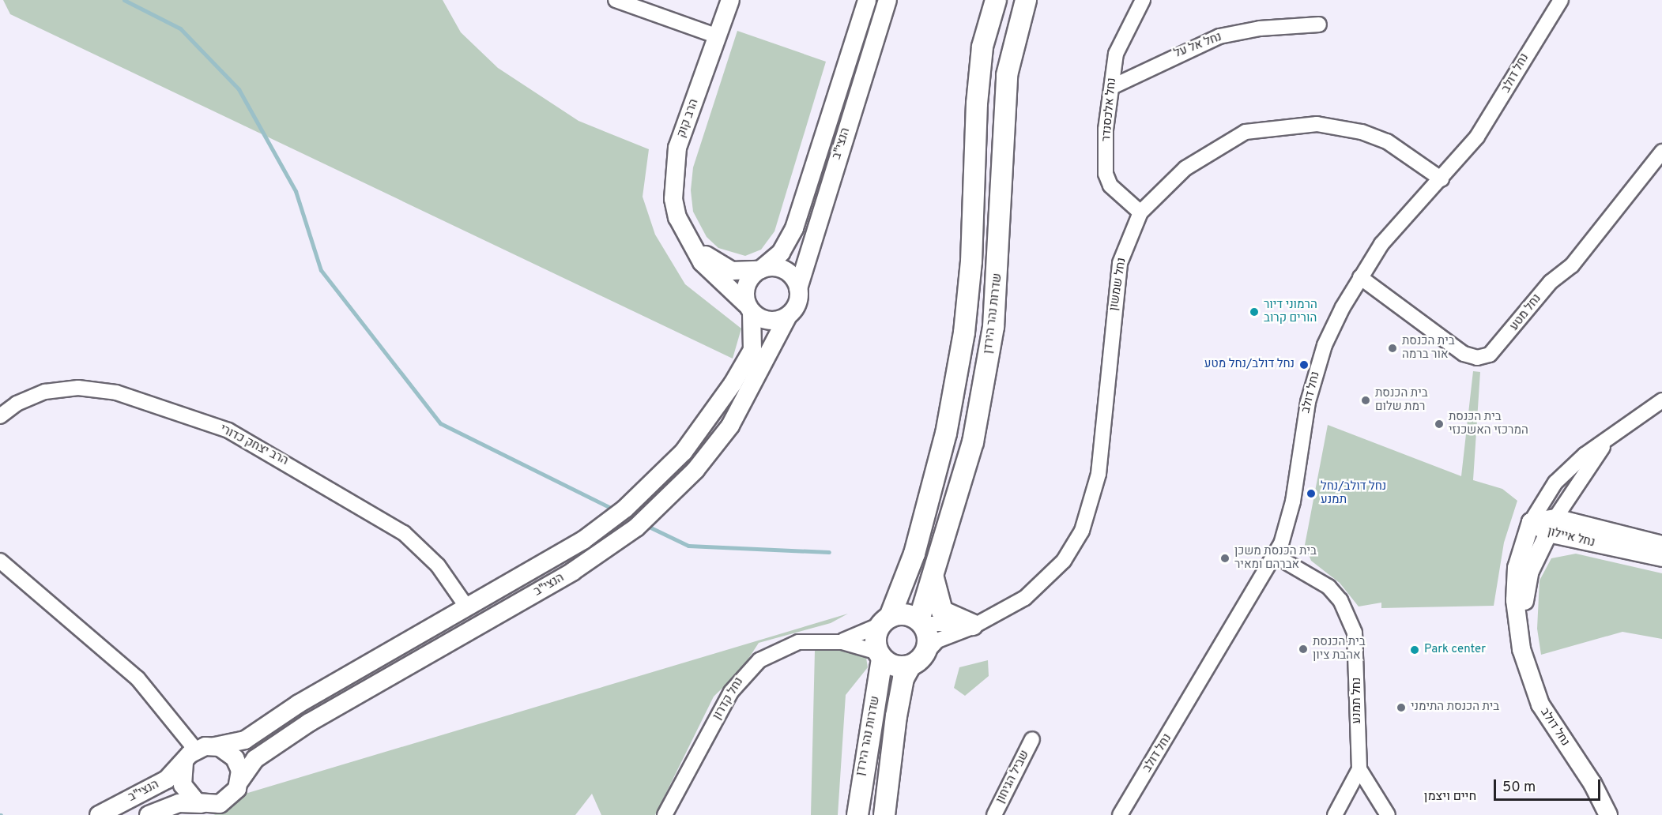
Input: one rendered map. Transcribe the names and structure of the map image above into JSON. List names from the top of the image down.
{
  "streets": {
    "main road": ["שדרות נהר הירדן"],
    "street": [
      "נחל אל על",
      "נחל דולב",
      "נחל אלכסנדר",
      "הרב קוק",
      "הנצי\"ב",
      "נחל שמשון",
      "נחל מטע",
      "הרב יצחק כדורי",
      "נחל איילון",
      "נחל קדרון",
      "נחל תמנע",
      "שביל הגיחון"
    ]
  },
  "crossings": [
    ["נחל אל על", "נחל אלכסנדר"],
    ["נחל דולב", "נחל שמשון"],
    ["נחל דולב", "נחל מטע"],
    ["נחל דולב", "נחל איילון"],
    ["נחל דולב", "נחל תמנע"],
    ["נחל אלכסנדר", "נחל שמשון"],
    ["הרב קוק", "הנצי\"ב"],
    ["הנצי\"ב", "הרב יצחק כדורי"],
    ["נחל שמשון", "שדרות נהר הירדן"],
    ["נחל שמשון", "נחל קדרון"],
    ["שדרות נהר הירדן", "נחל קדרון"]
  ],
  "districts": ["חיים ויצמן"],
  "places": [
    "הרמוני דיור הורים קרוב",
    "בית הכנסת אור ברמה",
    "נחל דולב/נחל מטע",
    "בית הכנסת רמת שלום",
    "בית הכנסת המרכזי האשכנזי",
    "נחל דולב/נחל תמנע",
    "בית הכנסת משכן אברהם ומאיר",
    "בית הכנסת אהבת ציון",
    "Park center",
    "בית הכנסת התימני"
  ],
  "scale_bar": "50 m"
}
